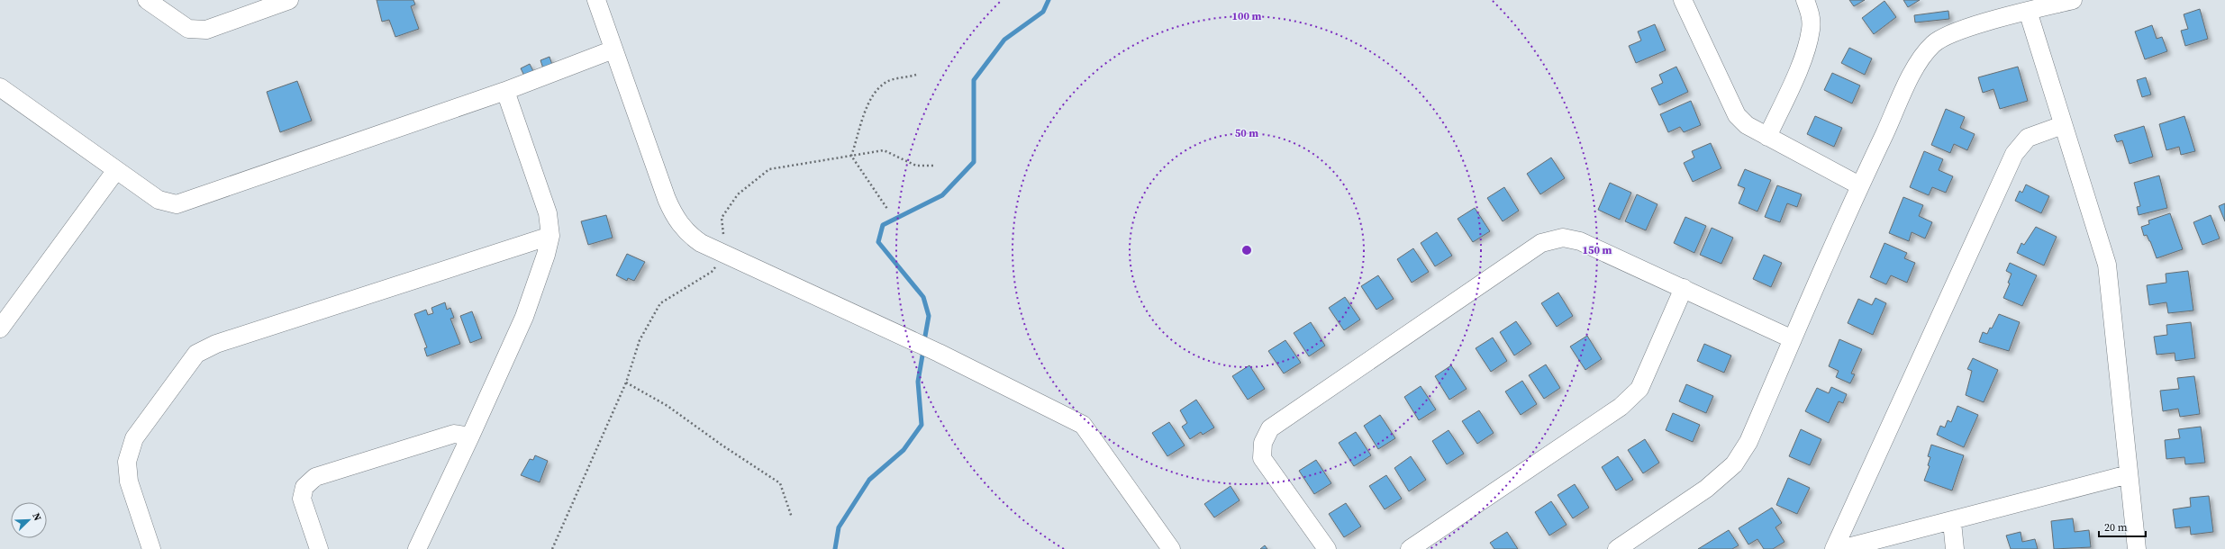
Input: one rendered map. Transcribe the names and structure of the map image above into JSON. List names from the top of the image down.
{
  "scale_bar": "20 m",
  "north": "top right",
  "rings": ["100 m", "50 m", "150 m"]
}
